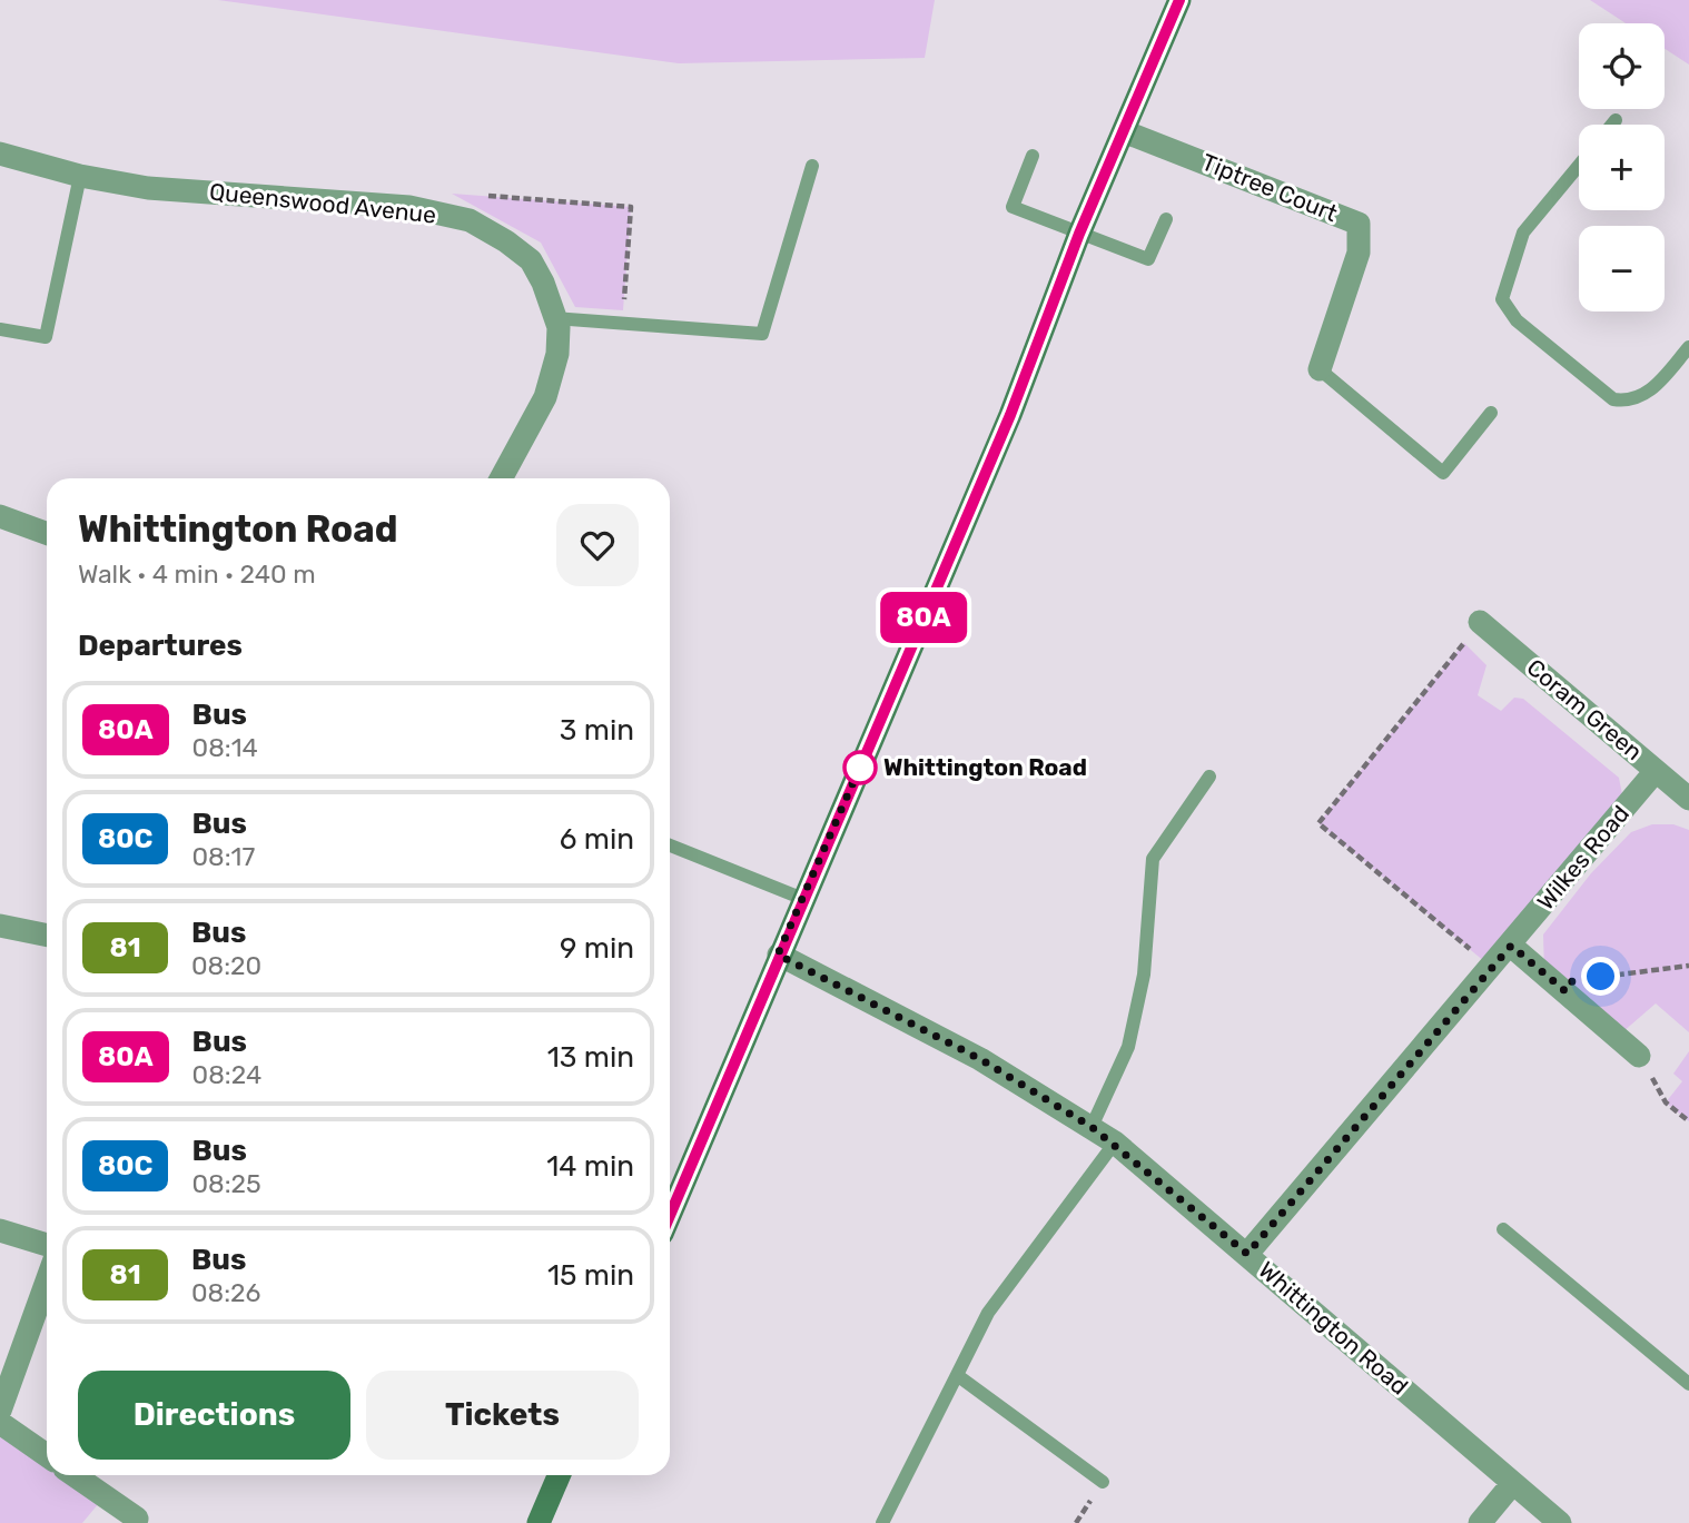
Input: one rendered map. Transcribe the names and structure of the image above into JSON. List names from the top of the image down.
{
  "streets": {
    "street": [
      "Tiptree Court",
      "Queenswood Avenue",
      "Coram Green",
      "Wilkes Road",
      "Whittington Road"
    ]
  },
  "crossings": [
    ["Coram Green", "Wilkes Road"],
    ["Wilkes Road", "Whittington Road"]
  ],
  "places": ["Whittington Road"],
  "lines": ["bus line 80A"],
  "page": {
    "on_map": "80A",
    "map_buttons": ["+", "−"],
    "heading": [
      ["Whittington Road", "Walk · 4 min · 240 m"],
      "Departures"
    ],
    "list": [
      {
        "mark": "80A",
        "name": "Bus",
        "note": "08:14",
        "value": "3 min"
      },
      {
        "mark": "80C",
        "name": "Bus",
        "note": "08:17",
        "value": "6 min"
      },
      {
        "mark": "81",
        "name": "Bus",
        "note": "08:20",
        "value": "9 min"
      },
      {
        "mark": "80A",
        "name": "Bus",
        "note": "08:24",
        "value": "13 min"
      },
      {
        "mark": "80C",
        "name": "Bus",
        "note": "08:25",
        "value": "14 min"
      },
      {
        "mark": "81",
        "name": "Bus",
        "note": "08:26",
        "value": "15 min"
      }
    ],
    "buttons": ["Directions", "Tickets"]
  }
}
